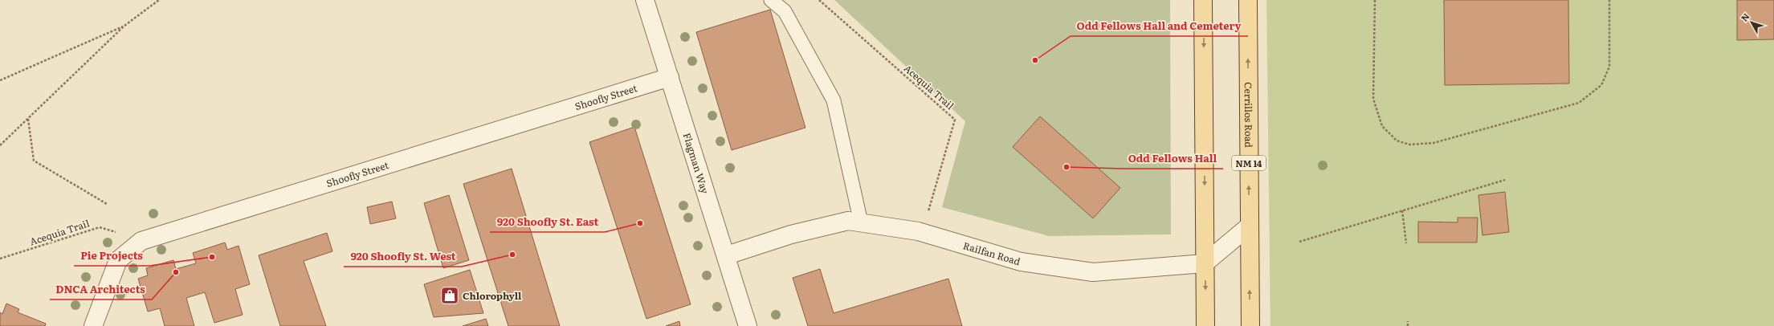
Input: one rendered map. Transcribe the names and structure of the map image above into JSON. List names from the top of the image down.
{
  "streets": {
    "main road": ["Cerrillos Road", "NM 14"],
    "street": ["Shoofly Street", "Flagman Way", "Railfan Road"],
    "path": ["Acequia Trail"]
  },
  "crossings": [
    ["Acequia Trail", "Shoofly Street"],
    ["Acequia Trail", "Railfan Road"],
    ["Shoofly Street", "Flagman Way"],
    ["Flagman Way", "Railfan Road"]
  ],
  "places": {
    "other": [
      "Odd Fellows Hall and Cemetery",
      "Odd Fellows Hall",
      "920 Shoofly St. East",
      "920 Shoofly St. West",
      "Pie Projects",
      "DNCA Architects"
    ],
    "shop": ["Chlorophyll"]
  },
  "north": "top left"
}
